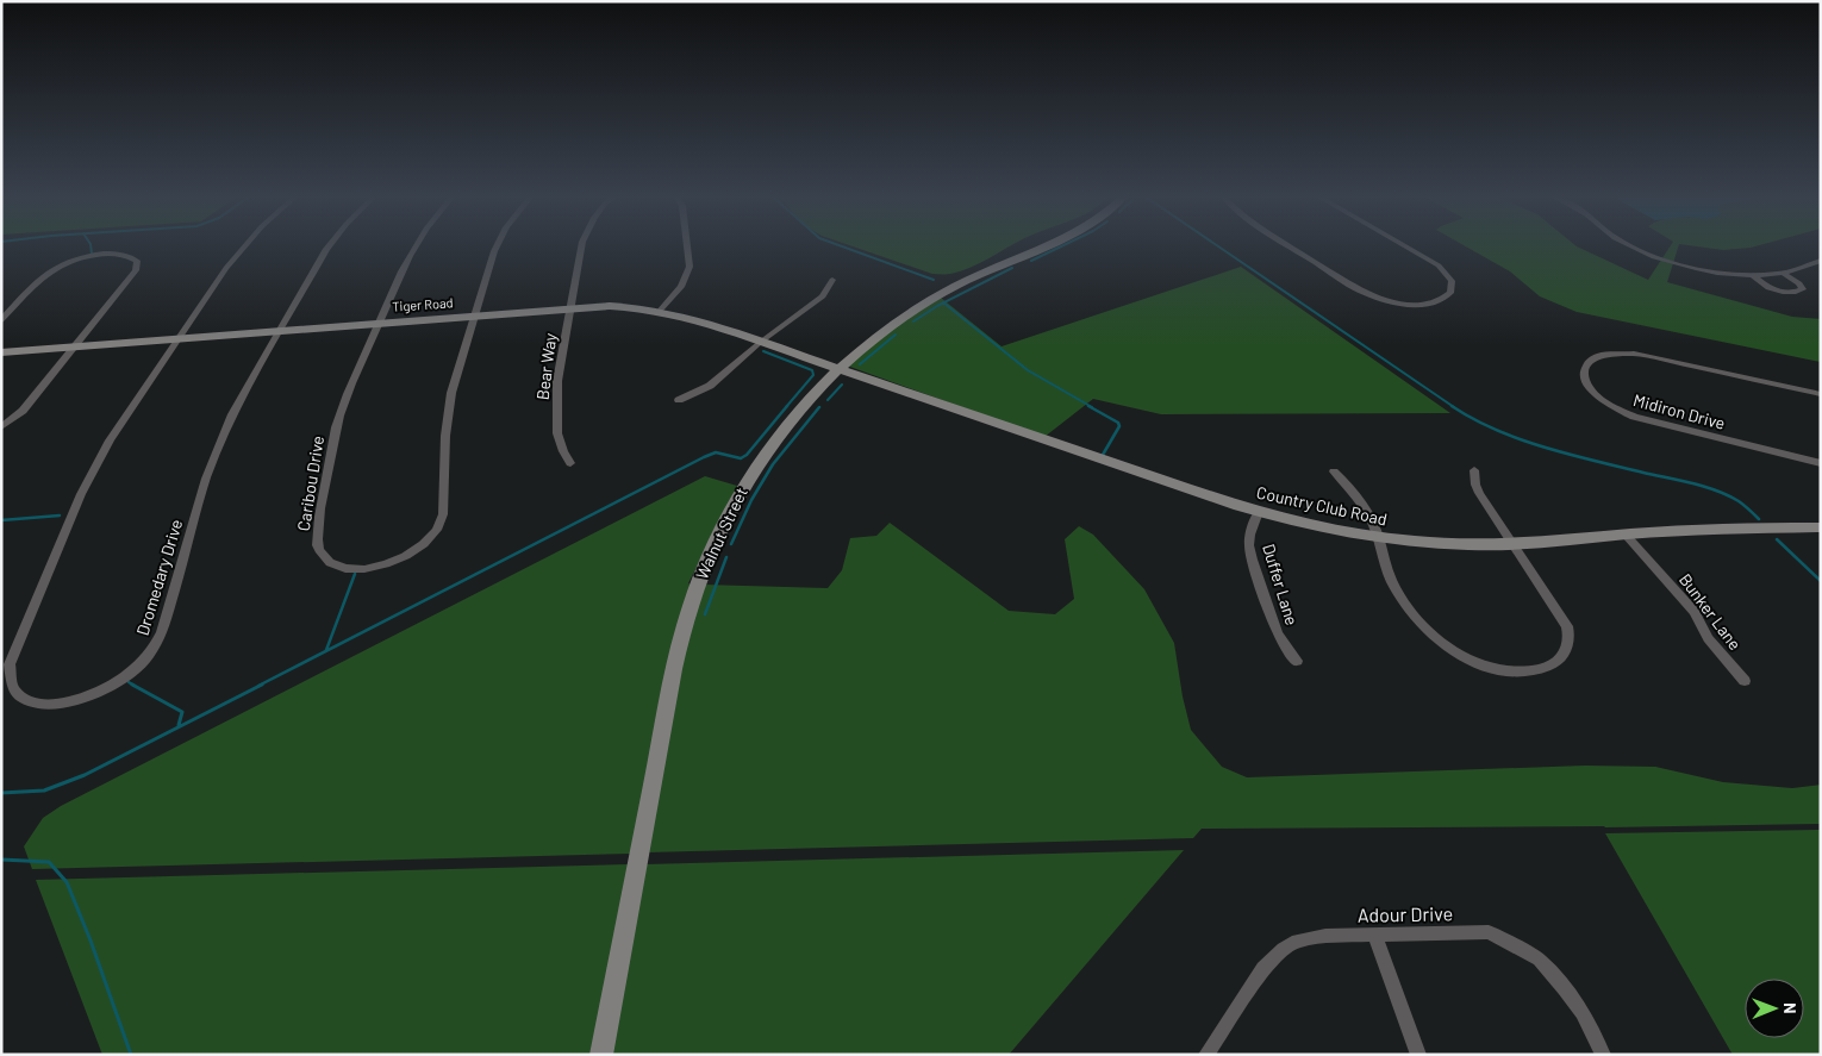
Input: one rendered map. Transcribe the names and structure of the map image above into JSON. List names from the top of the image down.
{
  "streets": {
    "street": [
      "Tiger Road",
      "Bear Way",
      "Midiron Drive",
      "Caribou Drive",
      "Country Club Road",
      "Walnut Street",
      "Dromedary Drive",
      "Duffer Lane",
      "Bunker Lane",
      "Adour Drive"
    ]
  },
  "crossings": [
    ["Tiger Road", "Bear Way"],
    ["Tiger Road", "Caribou Drive"],
    ["Tiger Road", "Country Club Road"],
    ["Tiger Road", "Walnut Street"],
    ["Tiger Road", "Dromedary Drive"],
    ["Country Club Road", "Walnut Street"],
    ["Country Club Road", "Duffer Lane"],
    ["Country Club Road", "Bunker Lane"]
  ],
  "north": "right"
}
